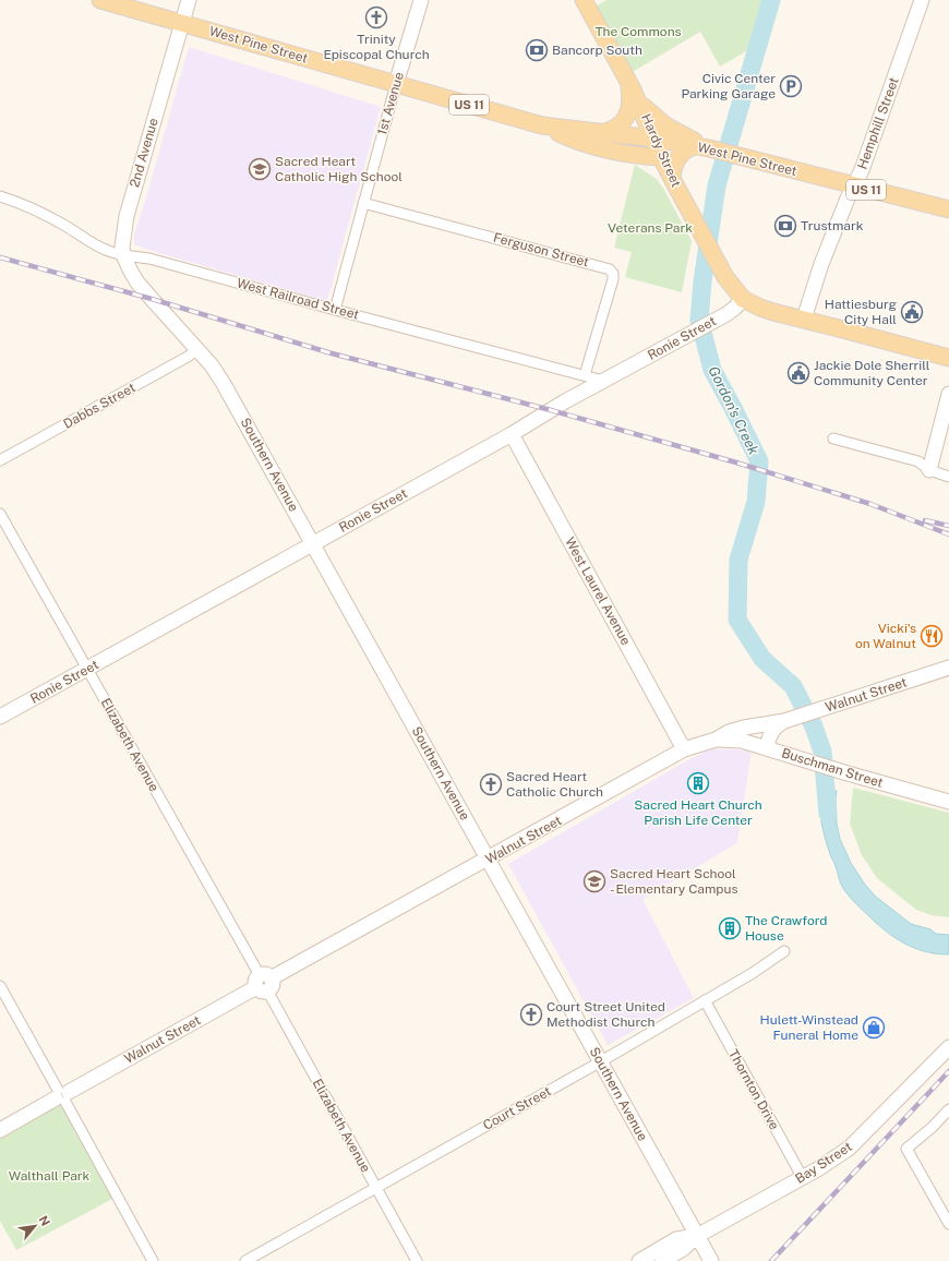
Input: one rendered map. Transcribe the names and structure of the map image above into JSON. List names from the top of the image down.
{
  "streets": {
    "main road": ["West Pine Street", "US 11", "Hardy Street"],
    "street": [
      "1st Avenue",
      "Hemphill Street",
      "2nd Avenue",
      "Ferguson Street",
      "West Railroad Street",
      "Ronie Street",
      "Dabbs Street",
      "Southern Avenue",
      "West Laurel Avenue",
      "Walnut Street",
      "Elizabeth Avenue",
      "Buschman Street",
      "Thornton Drive",
      "Court Street",
      "Bay Street"
    ]
  },
  "crossings": [
    ["West Pine Street", "1st Avenue"],
    ["West Pine Street", "Hemphill Street"],
    ["West Pine Street", "Hardy Street"],
    ["West Pine Street", "2nd Avenue"],
    ["1st Avenue", "Ferguson Street"],
    ["1st Avenue", "West Railroad Street"],
    ["Hardy Street", "Ronie Street"],
    ["2nd Avenue", "West Railroad Street"],
    ["2nd Avenue", "Southern Avenue"],
    ["Ferguson Street", "West Railroad Street"],
    ["West Railroad Street", "Ronie Street"],
    ["Ronie Street", "Southern Avenue"],
    ["Ronie Street", "West Laurel Avenue"],
    ["Ronie Street", "Elizabeth Avenue"],
    ["Dabbs Street", "Southern Avenue"],
    ["Southern Avenue", "Walnut Street"],
    ["Southern Avenue", "Court Street"],
    ["Southern Avenue", "Bay Street"],
    ["West Laurel Avenue", "Walnut Street"],
    ["Walnut Street", "Elizabeth Avenue"],
    ["Walnut Street", "Buschman Street"],
    ["Elizabeth Avenue", "Court Street"],
    ["Thornton Drive", "Court Street"],
    ["Thornton Drive", "Bay Street"]
  ],
  "water": ["Gordon's Creek"],
  "parks": ["The Commons", "Veterans Park", "Walthall Park"],
  "places": {
    "church": ["Trinity Episcopal Church", "Sacred Heart Catholic Church", "Court Street United Methodist Church"],
    "bank": ["Bancorp South", "Trustmark"],
    "parking": ["Civic Center Parking Garage"],
    "school or university": ["Sacred Heart Catholic High School", "Sacred Heart School - Elementary Campus"],
    "public building": ["Hattiesburg City Hall", "Jackie Dole Sherrill Community Center"],
    "restaurant": ["Vicki's on Walnut"],
    "building": ["Sacred Heart Church Parish Life Center", "The Crawford House"],
    "shop": ["Hulett-Winstead Funeral Home"]
  },
  "north": "top right"
}
